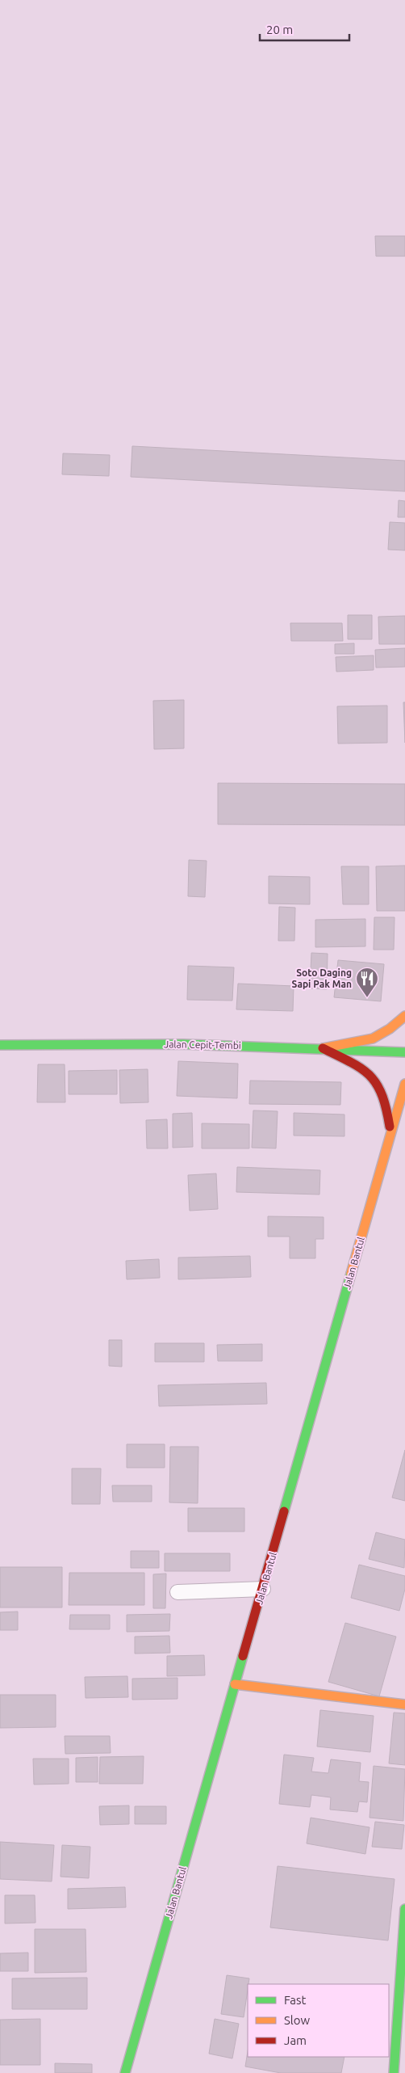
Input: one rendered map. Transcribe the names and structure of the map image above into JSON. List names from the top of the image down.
{
  "streets": {
    "main road": ["Jalan Cepit-Tembi", "Jalan Bantul"]
  },
  "places": {
    "restaurant": ["Soto Daging Sapi Pak Man"]
  },
  "legend": ["Fast", "Slow", "Jam"],
  "scale_bar": "20 m"
}
